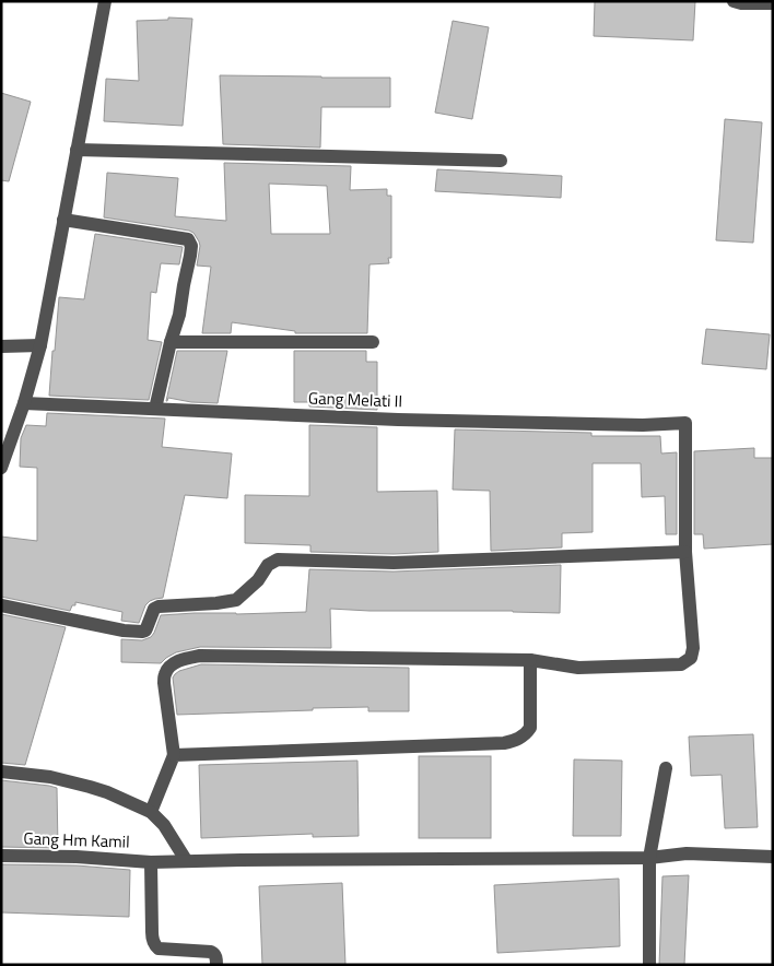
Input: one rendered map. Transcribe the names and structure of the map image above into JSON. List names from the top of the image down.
{
  "streets": {
    "street": ["Gang Melati II", "Gang Hm Kamil"]
  }
}
